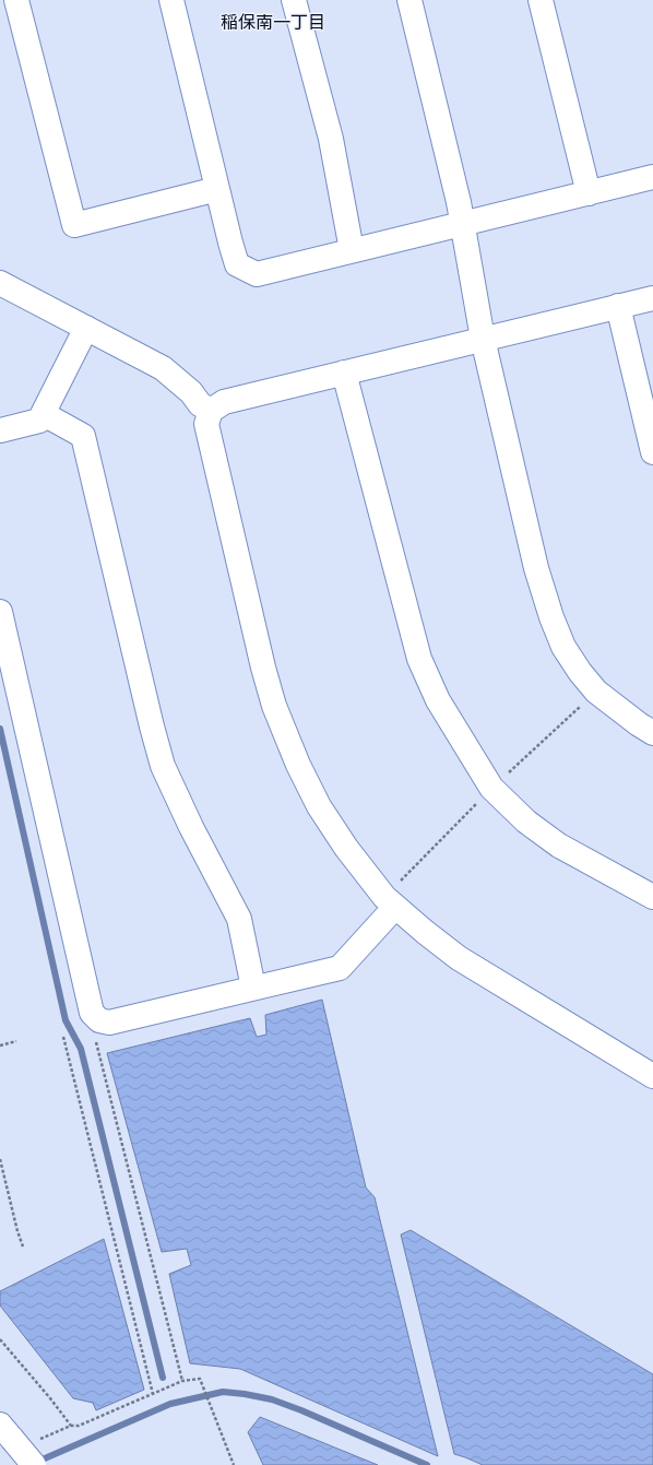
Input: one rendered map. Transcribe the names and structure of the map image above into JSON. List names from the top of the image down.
{
  "districts": ["稲保南一丁目"]
}
